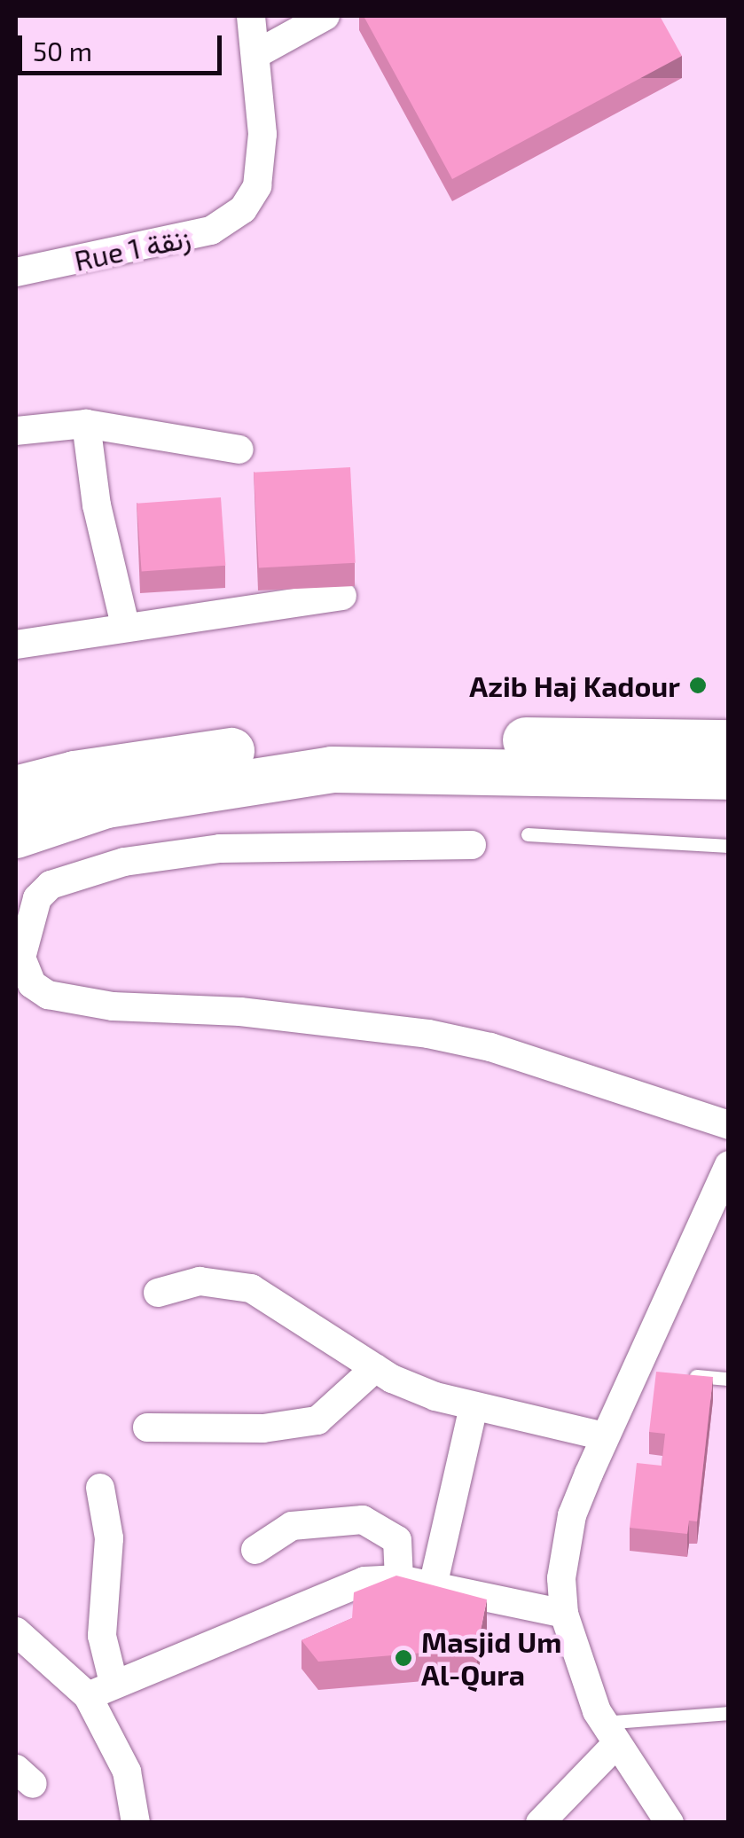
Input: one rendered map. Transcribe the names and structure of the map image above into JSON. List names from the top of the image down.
{
  "streets": {
    "street": ["Rue 1 زنقة"]
  },
  "places": ["Azib Haj Kadour", "Masjid Um Al-Qura"],
  "scale_bar": "50 m"
}
